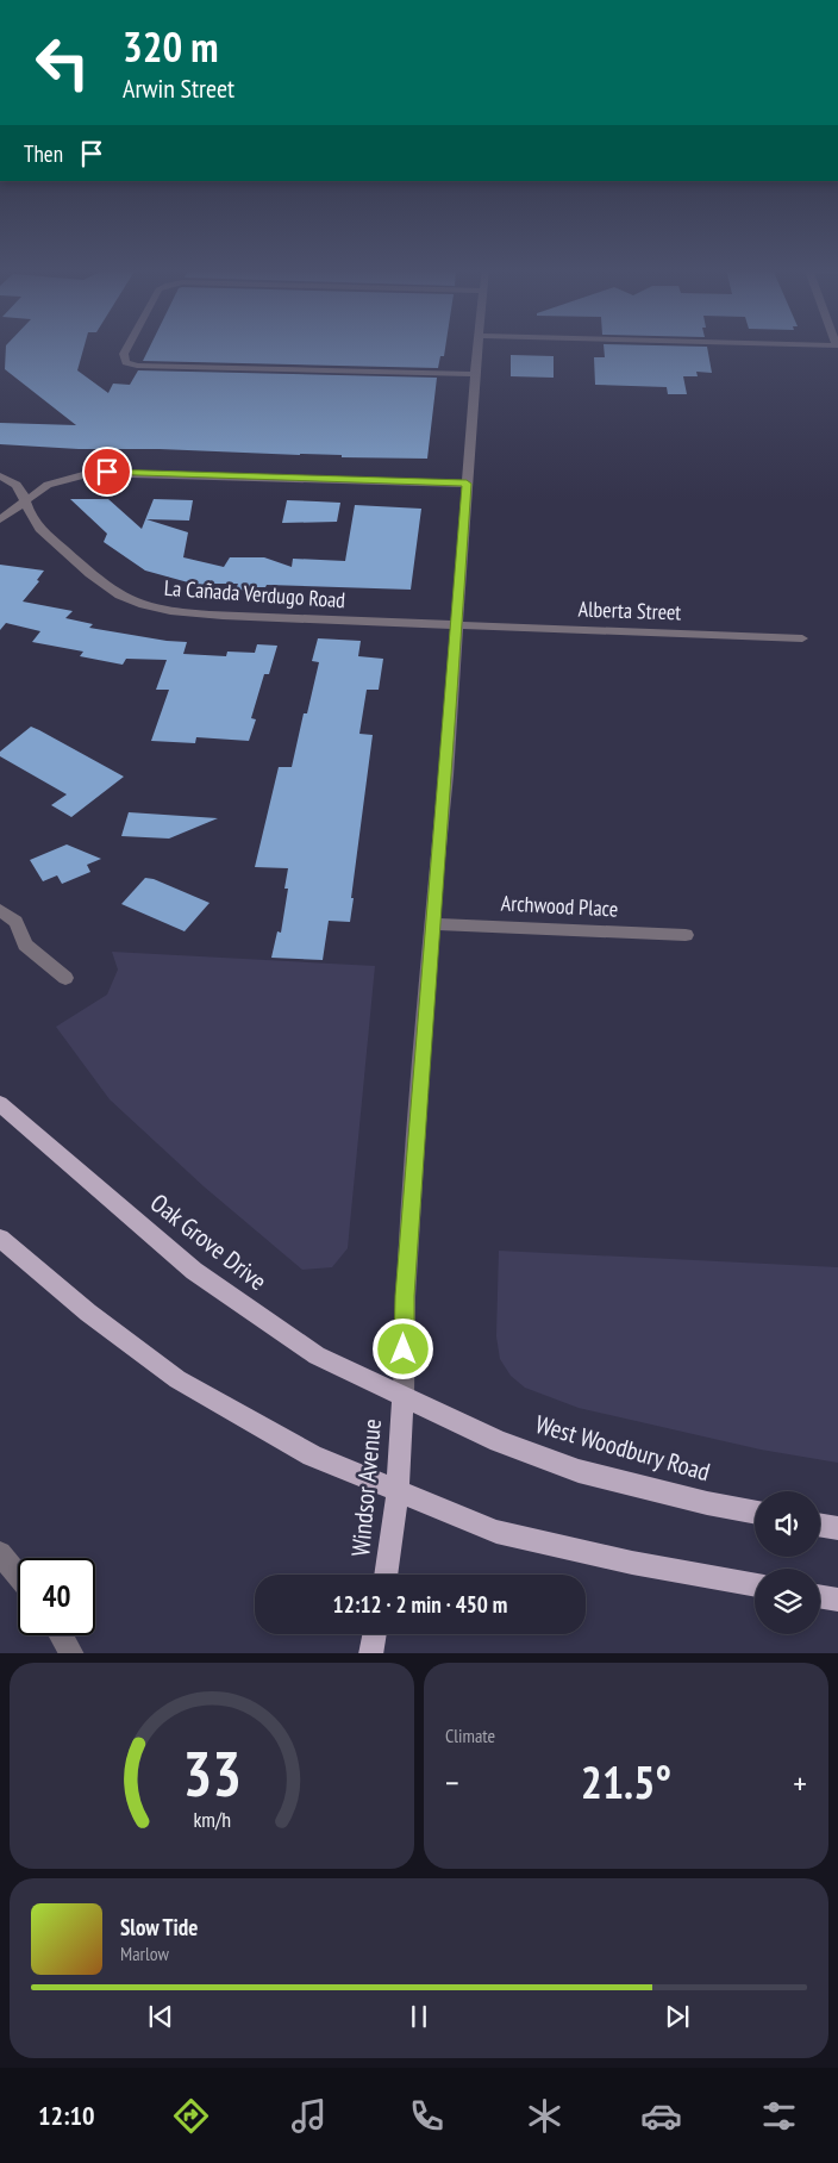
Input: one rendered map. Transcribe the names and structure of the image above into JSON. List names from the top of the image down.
{
  "streets": {
    "main road": ["Oak Grove Drive", "West Woodbury Road", "Windsor Avenue"],
    "street": ["La Cañada Verdugo Road", "Alberta Street", "Archwood Place"]
  },
  "crossings": [
    ["La Cañada Verdugo Road", "Alberta Street"],
    ["Oak Grove Drive", "West Woodbury Road"],
    ["Oak Grove Drive", "Windsor Avenue"],
    ["West Woodbury Road", "Windsor Avenue"]
  ],
  "page": {
    "turn": ["320 m", "Arwin Street"],
    "then": "Then",
    "limit": "40",
    "trip": "12:12 · 2 min · 450 m",
    "tile": "Climate",
    "heat": ["−", "21.5°", "+"],
    "song": ["Slow Tide", "Marlow"],
    "tabs": "12:10",
    "gauge": ["33", "km/h"]
  }
}
